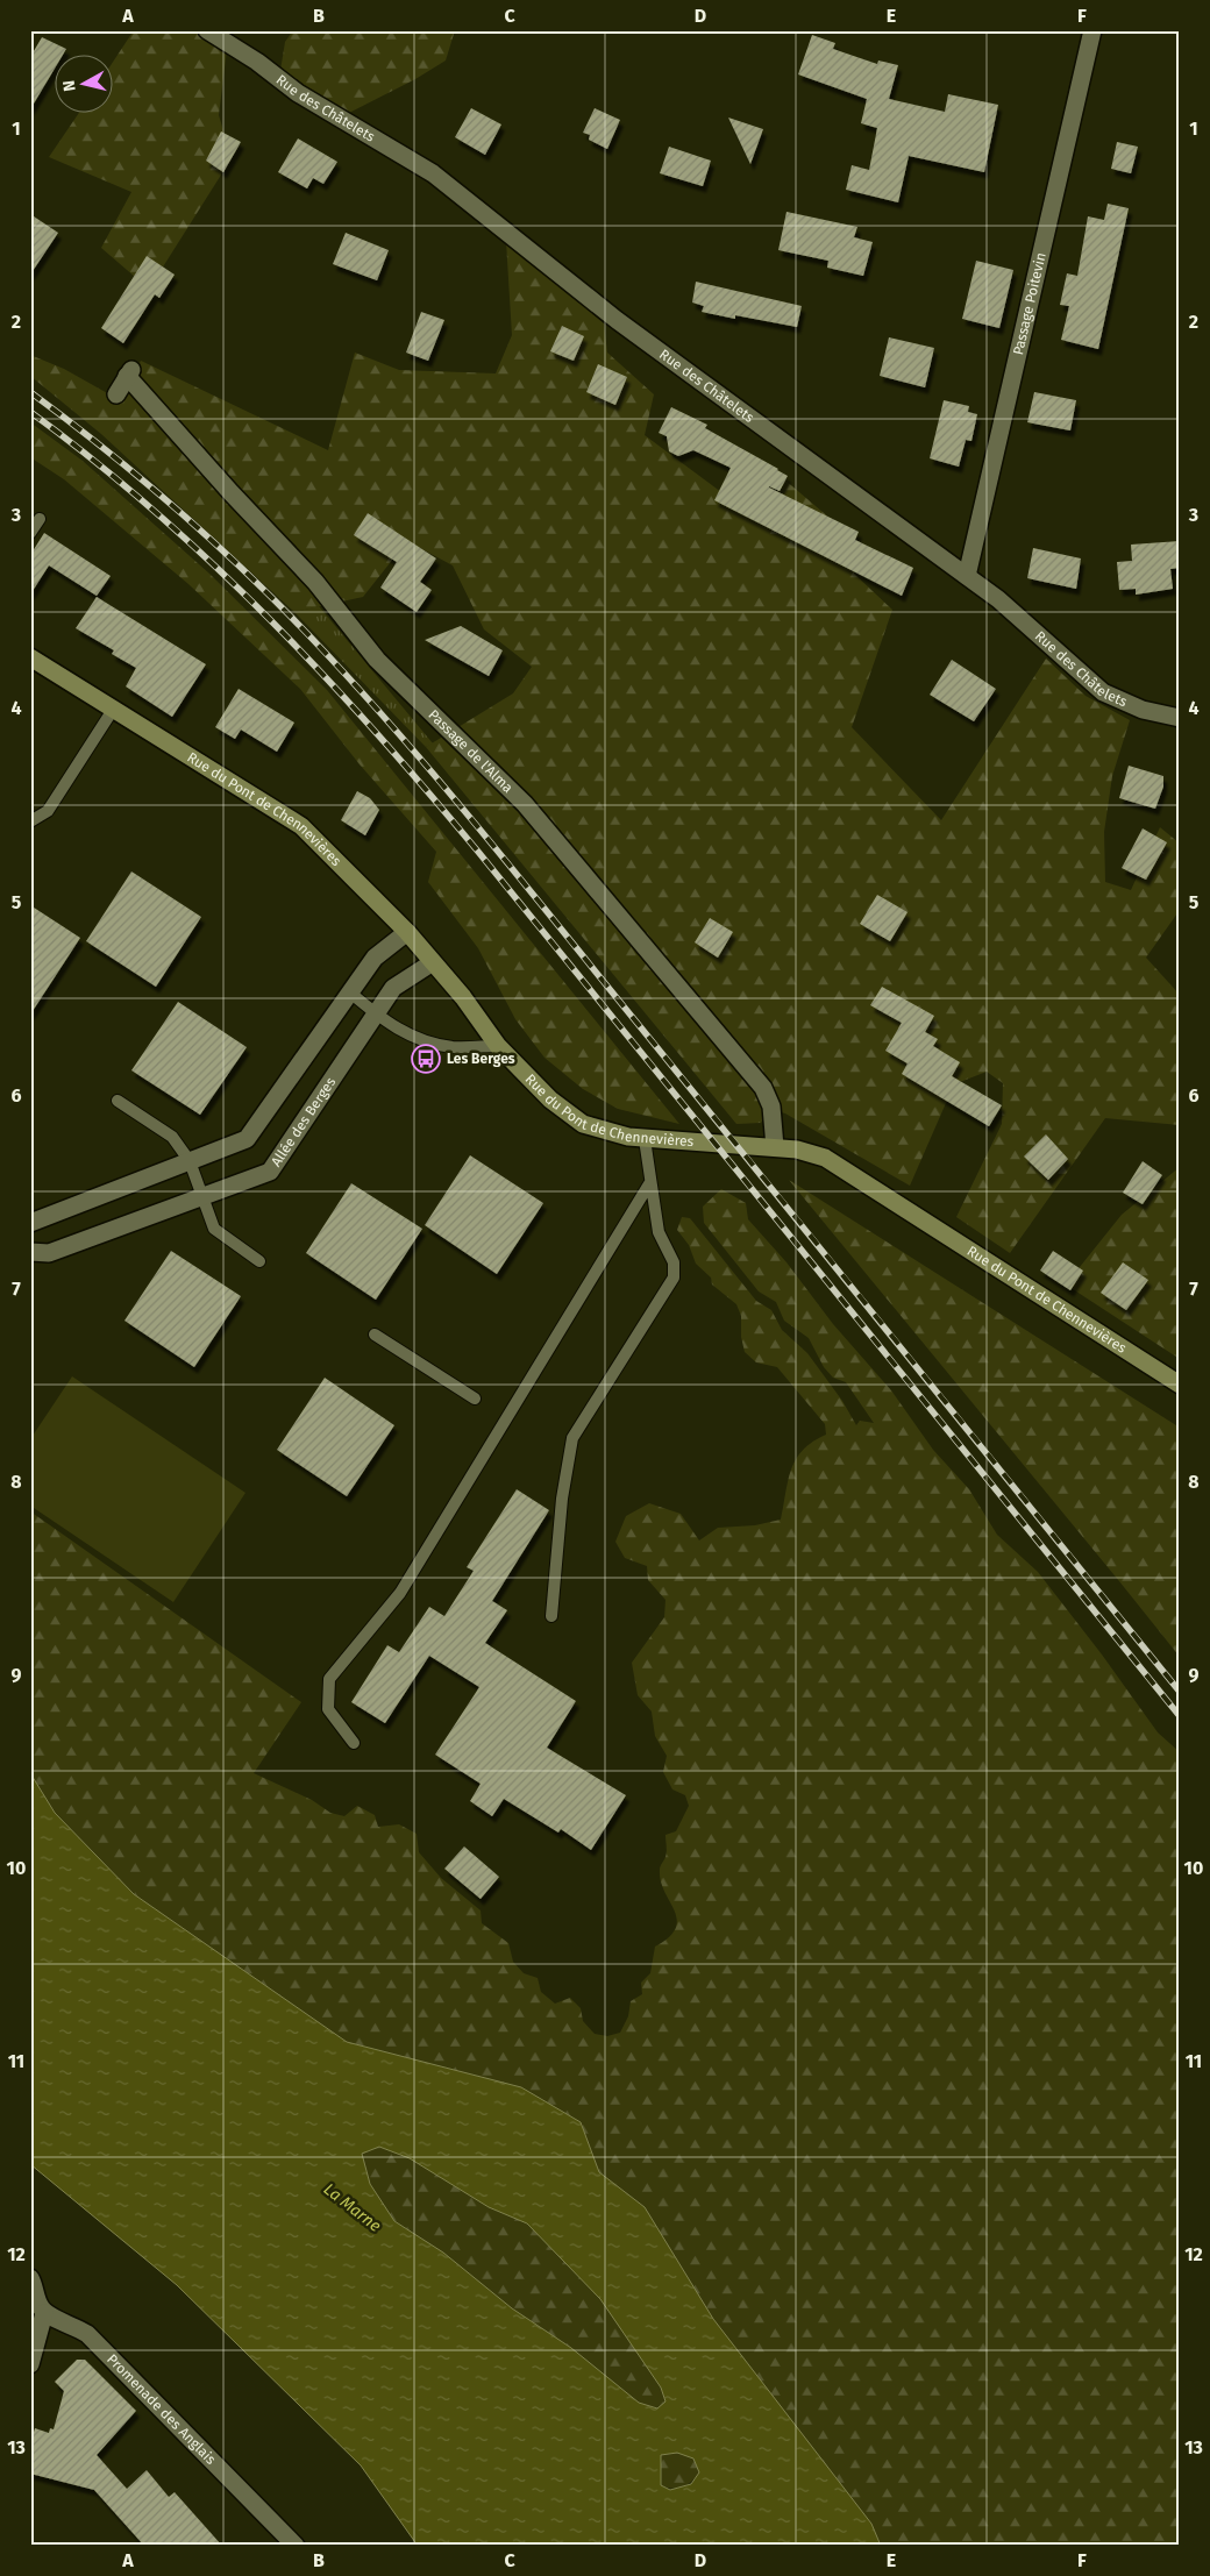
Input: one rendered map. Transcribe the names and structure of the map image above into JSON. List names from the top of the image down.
{
  "streets": {
    "main road": ["Rue du Pont de Chennevières"],
    "street": [
      "Rue des Châtelets",
      "Passage Poitevin",
      "Passage de l'Alma",
      "Allée des Berges",
      "Promenade des Anglais"
    ]
  },
  "crossings": [
    ["Rue des Châtelets", "Passage Poitevin"],
    ["Passage de l'Alma", "Rue du Pont de Chennevières"],
    ["Rue du Pont de Chennevières", "Allée des Berges"]
  ],
  "water": ["La Marne"],
  "places": {
    "bus stop": ["Les Berges"]
  },
  "north": "left",
  "grid": {
    "columns": [
      "A",
      "B",
      "C",
      "D",
      "E",
      "F"
    ],
    "rows": [
      "1",
      "2",
      "3",
      "4",
      "5",
      "6",
      "7",
      "8",
      "9",
      "10",
      "11",
      "12",
      "13"
    ]
  }
}
